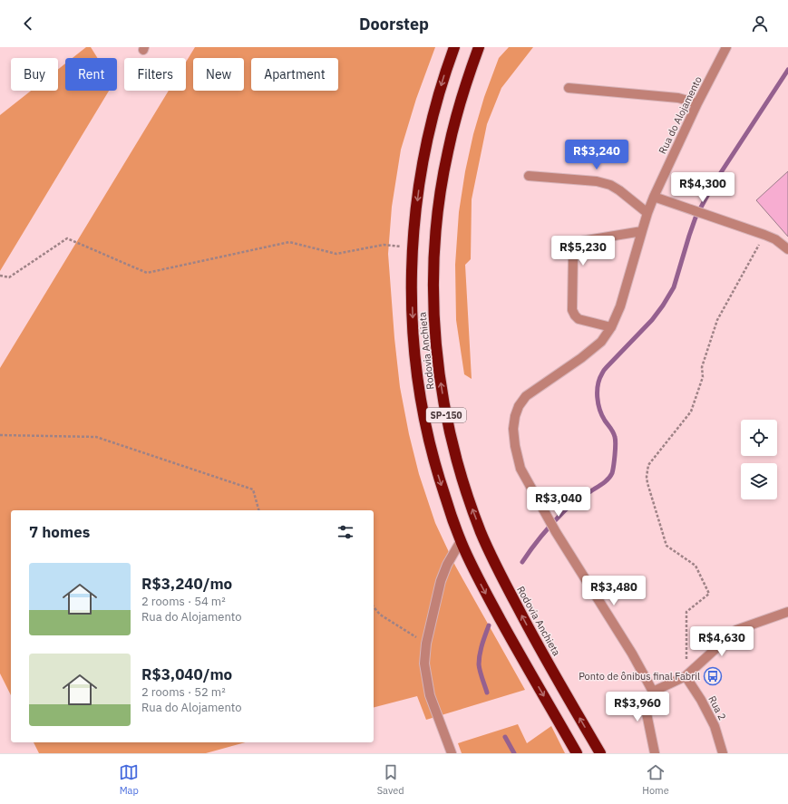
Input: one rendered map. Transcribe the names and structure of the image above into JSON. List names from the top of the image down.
{
  "streets": {
    "highway": ["Rodovia Anchieta", "SP-150"],
    "street": ["Rua do Alojamento", "Rua 2"]
  },
  "places": {
    "bus stop": ["Ponto de ônibus final Fabril"]
  },
  "page": {
    "header": "Doorstep",
    "chip": [
      "Buy",
      "Rent",
      "Filters",
      "New",
      "Apartment"
    ],
    "price": [
      "R$3,240",
      "R$4,300",
      "R$5,230",
      "R$3,040",
      "R$3,480",
      "R$4,630",
      "R$3,960"
    ],
    "heading": "7 homes",
    "list": [
      {
        "name": "R$3,240/mo",
        "note": "2 rooms · 54 m² · Rua do Alojamento"
      },
      {
        "name": "R$3,040/mo",
        "note": "2 rooms · 52 m² · Rua do Alojamento"
      }
    ],
    "tabs": ["Map", "Saved", "Home"]
  }
}
